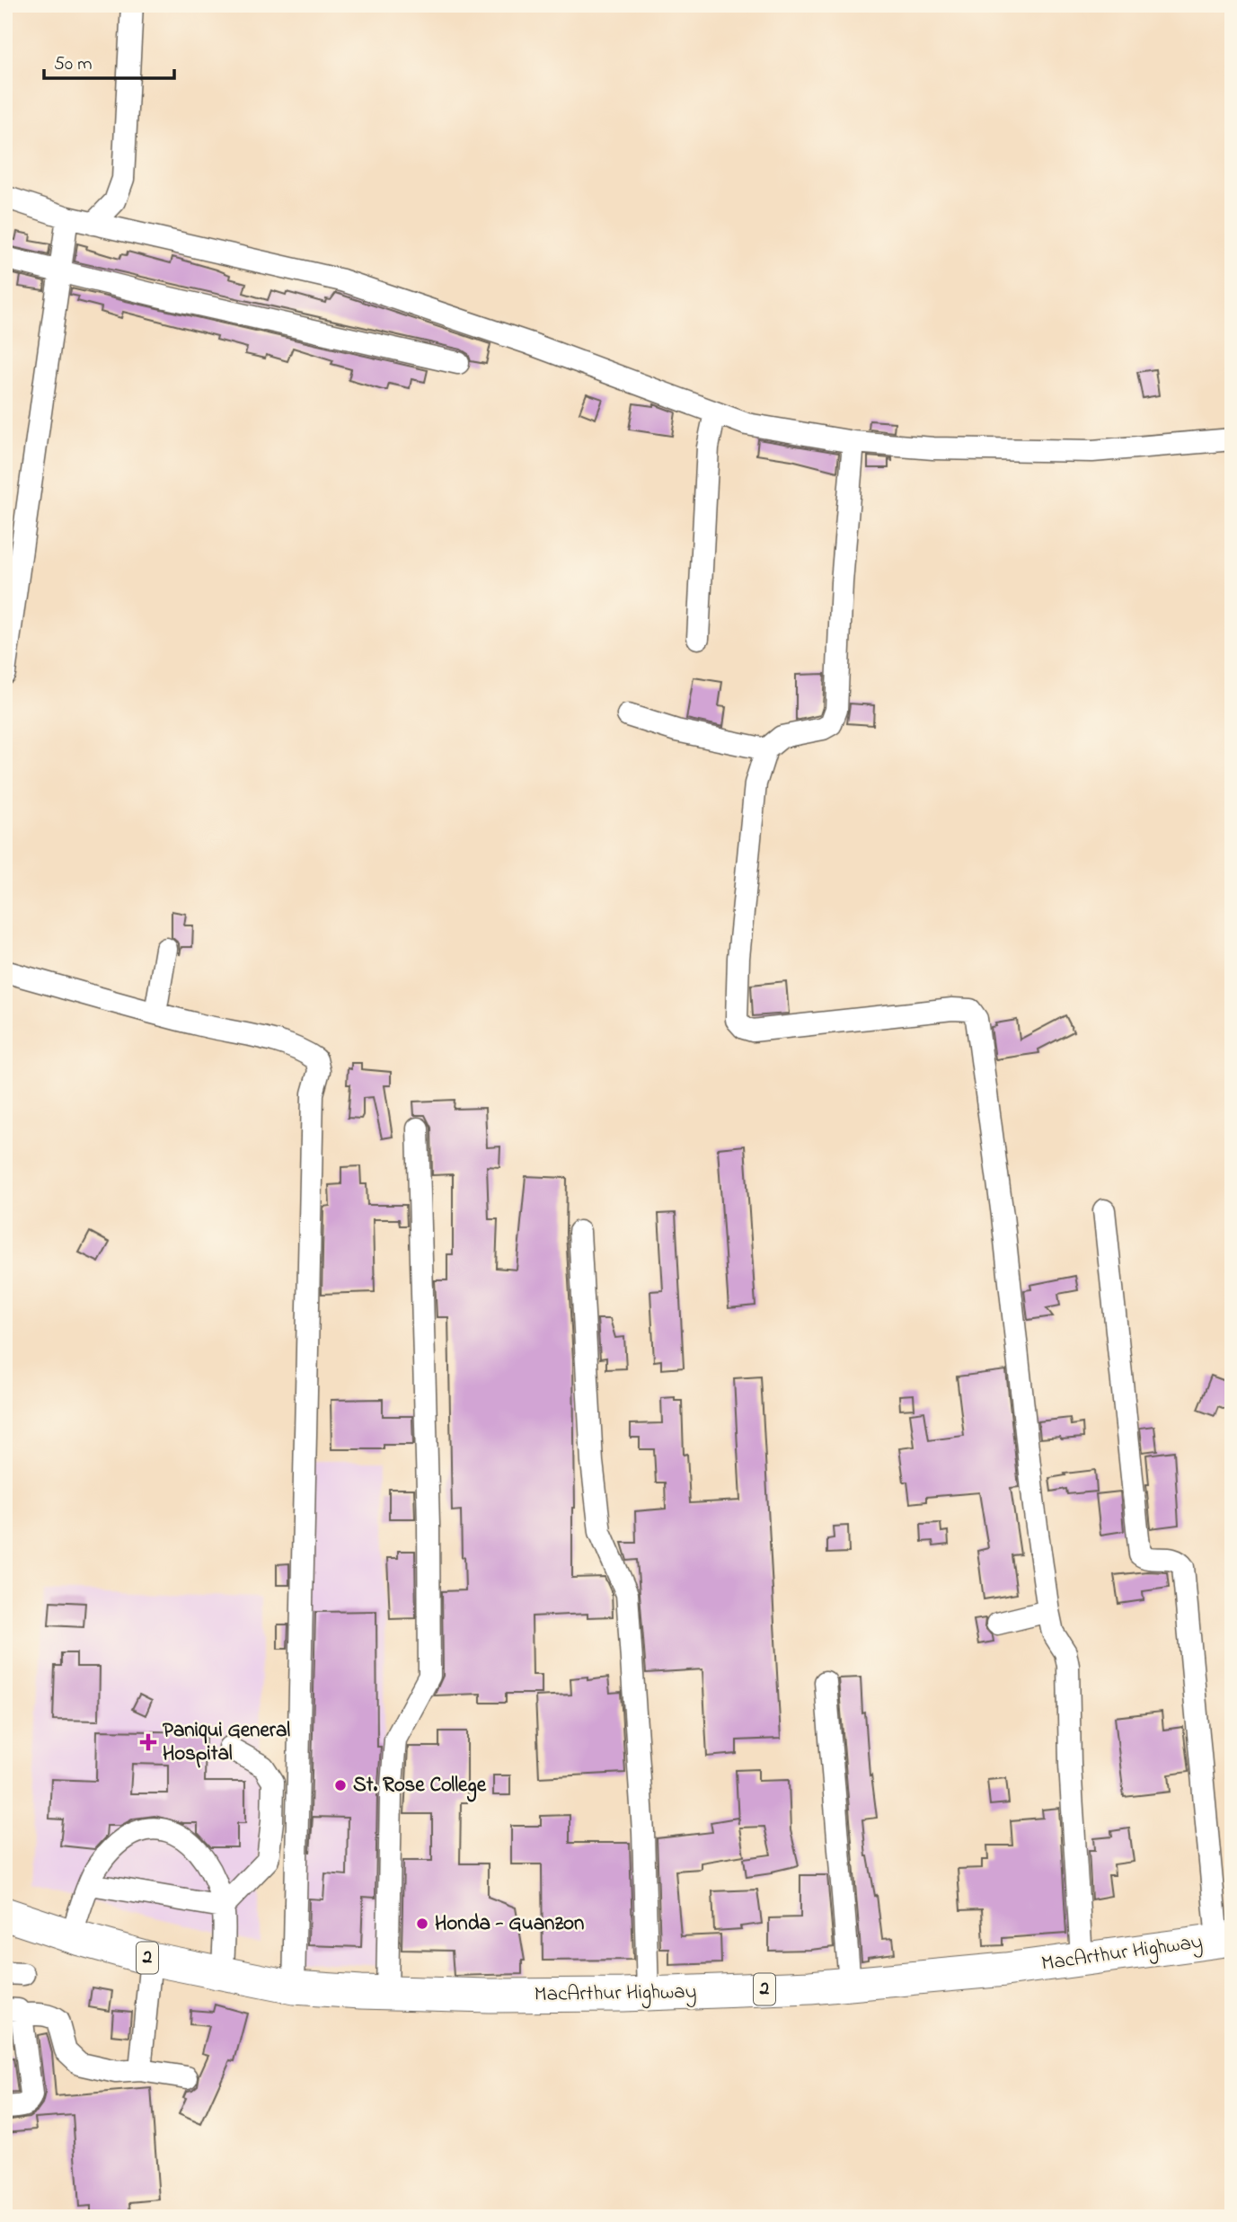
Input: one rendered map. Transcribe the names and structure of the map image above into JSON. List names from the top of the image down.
{
  "streets": {
    "highway": ["MacArthur Highway", "2"]
  },
  "places": {
    "health": ["Paniqui General Hospital"],
    "other": ["St. Rose College", "Honda - Guanzon"]
  },
  "scale_bar": "50 m"
}
